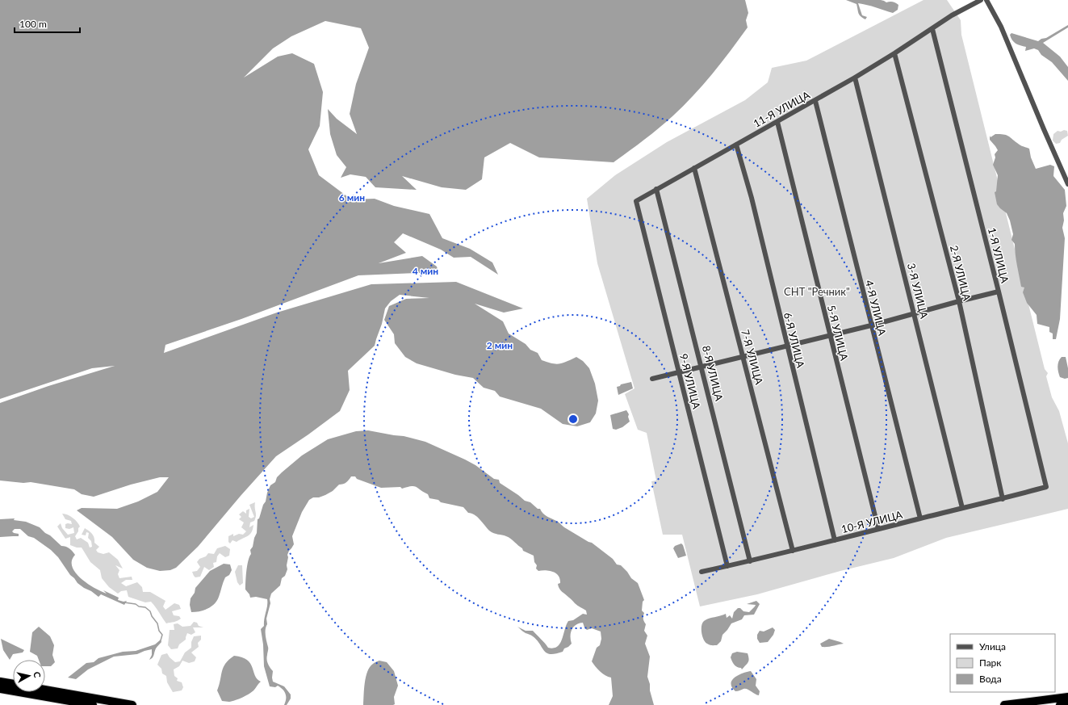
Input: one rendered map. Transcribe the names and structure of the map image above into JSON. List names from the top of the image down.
{
  "streets": {
    "street": [
      "11-Я УЛИЦА",
      "1-Я УЛИЦА",
      "2-Я УЛИЦА",
      "3-Я УЛИЦА",
      "4-Я УЛИЦА",
      "5-Я УЛИЦА",
      "6-Я УЛИЦА",
      "7-Я УЛИЦА",
      "8-Я УЛИЦА",
      "9-Я УЛИЦА",
      "10-Я УЛИЦА"
    ]
  },
  "crossings": [
    ["11-Я УЛИЦА", "1-Я УЛИЦА"],
    ["11-Я УЛИЦА", "2-Я УЛИЦА"],
    ["11-Я УЛИЦА", "3-Я УЛИЦА"],
    ["11-Я УЛИЦА", "4-Я УЛИЦА"],
    ["11-Я УЛИЦА", "5-Я УЛИЦА"],
    ["11-Я УЛИЦА", "6-Я УЛИЦА"],
    ["11-Я УЛИЦА", "7-Я УЛИЦА"],
    ["11-Я УЛИЦА", "8-Я УЛИЦА"],
    ["11-Я УЛИЦА", "9-Я УЛИЦА"],
    ["1-Я УЛИЦА", "10-Я УЛИЦА"],
    ["2-Я УЛИЦА", "10-Я УЛИЦА"],
    ["3-Я УЛИЦА", "10-Я УЛИЦА"],
    ["4-Я УЛИЦА", "10-Я УЛИЦА"],
    ["5-Я УЛИЦА", "10-Я УЛИЦА"],
    ["6-Я УЛИЦА", "10-Я УЛИЦА"],
    ["7-Я УЛИЦА", "10-Я УЛИЦА"],
    ["8-Я УЛИЦА", "10-Я УЛИЦА"],
    ["9-Я УЛИЦА", "10-Я УЛИЦА"]
  ],
  "parks": ["СНТ \"Речник\""],
  "legend": ["Улица", "Парк", "Вода"],
  "scale_bar": "100 m",
  "north": "right",
  "rings": ["6 мин", "4 мин", "2 мин"]
}
